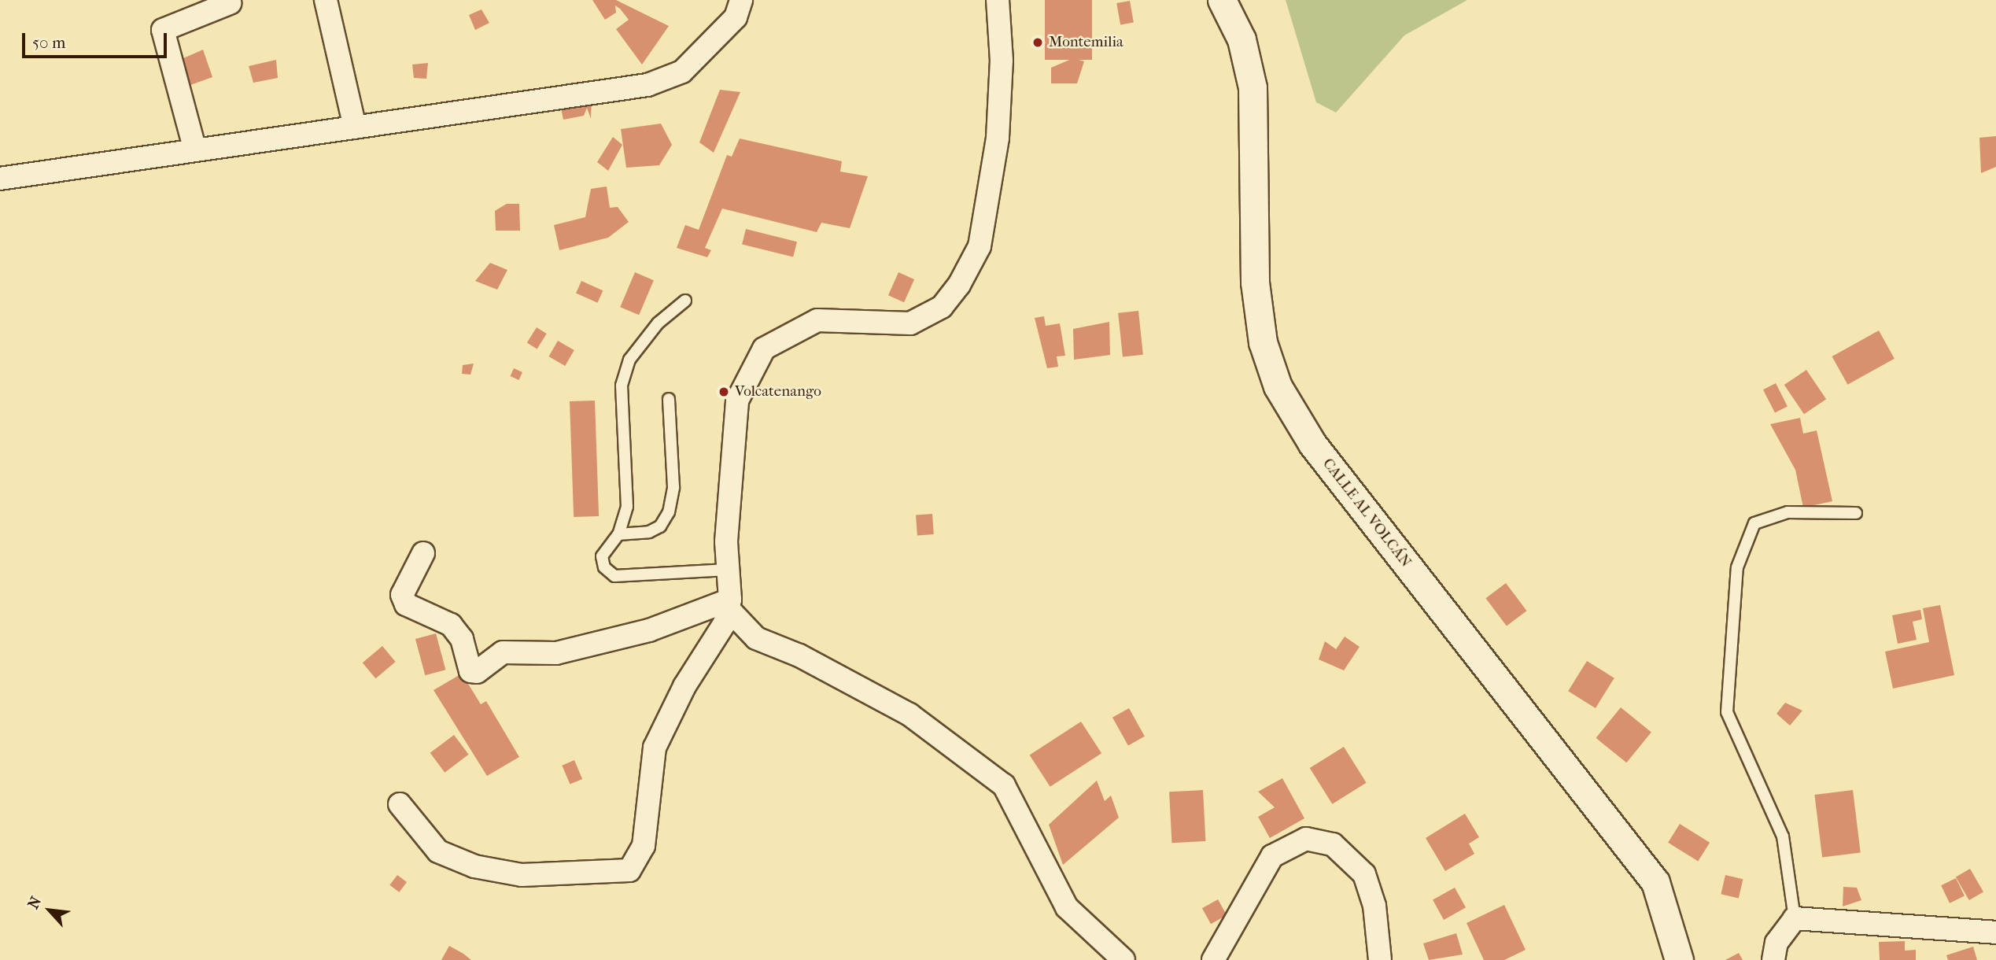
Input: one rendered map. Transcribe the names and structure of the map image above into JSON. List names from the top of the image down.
{
  "streets": {
    "street": ["CALLE AL VOLCÁN"]
  },
  "places": ["Montemilia", "Volcatenango"],
  "scale_bar": "50 m",
  "north": "top left"
}
